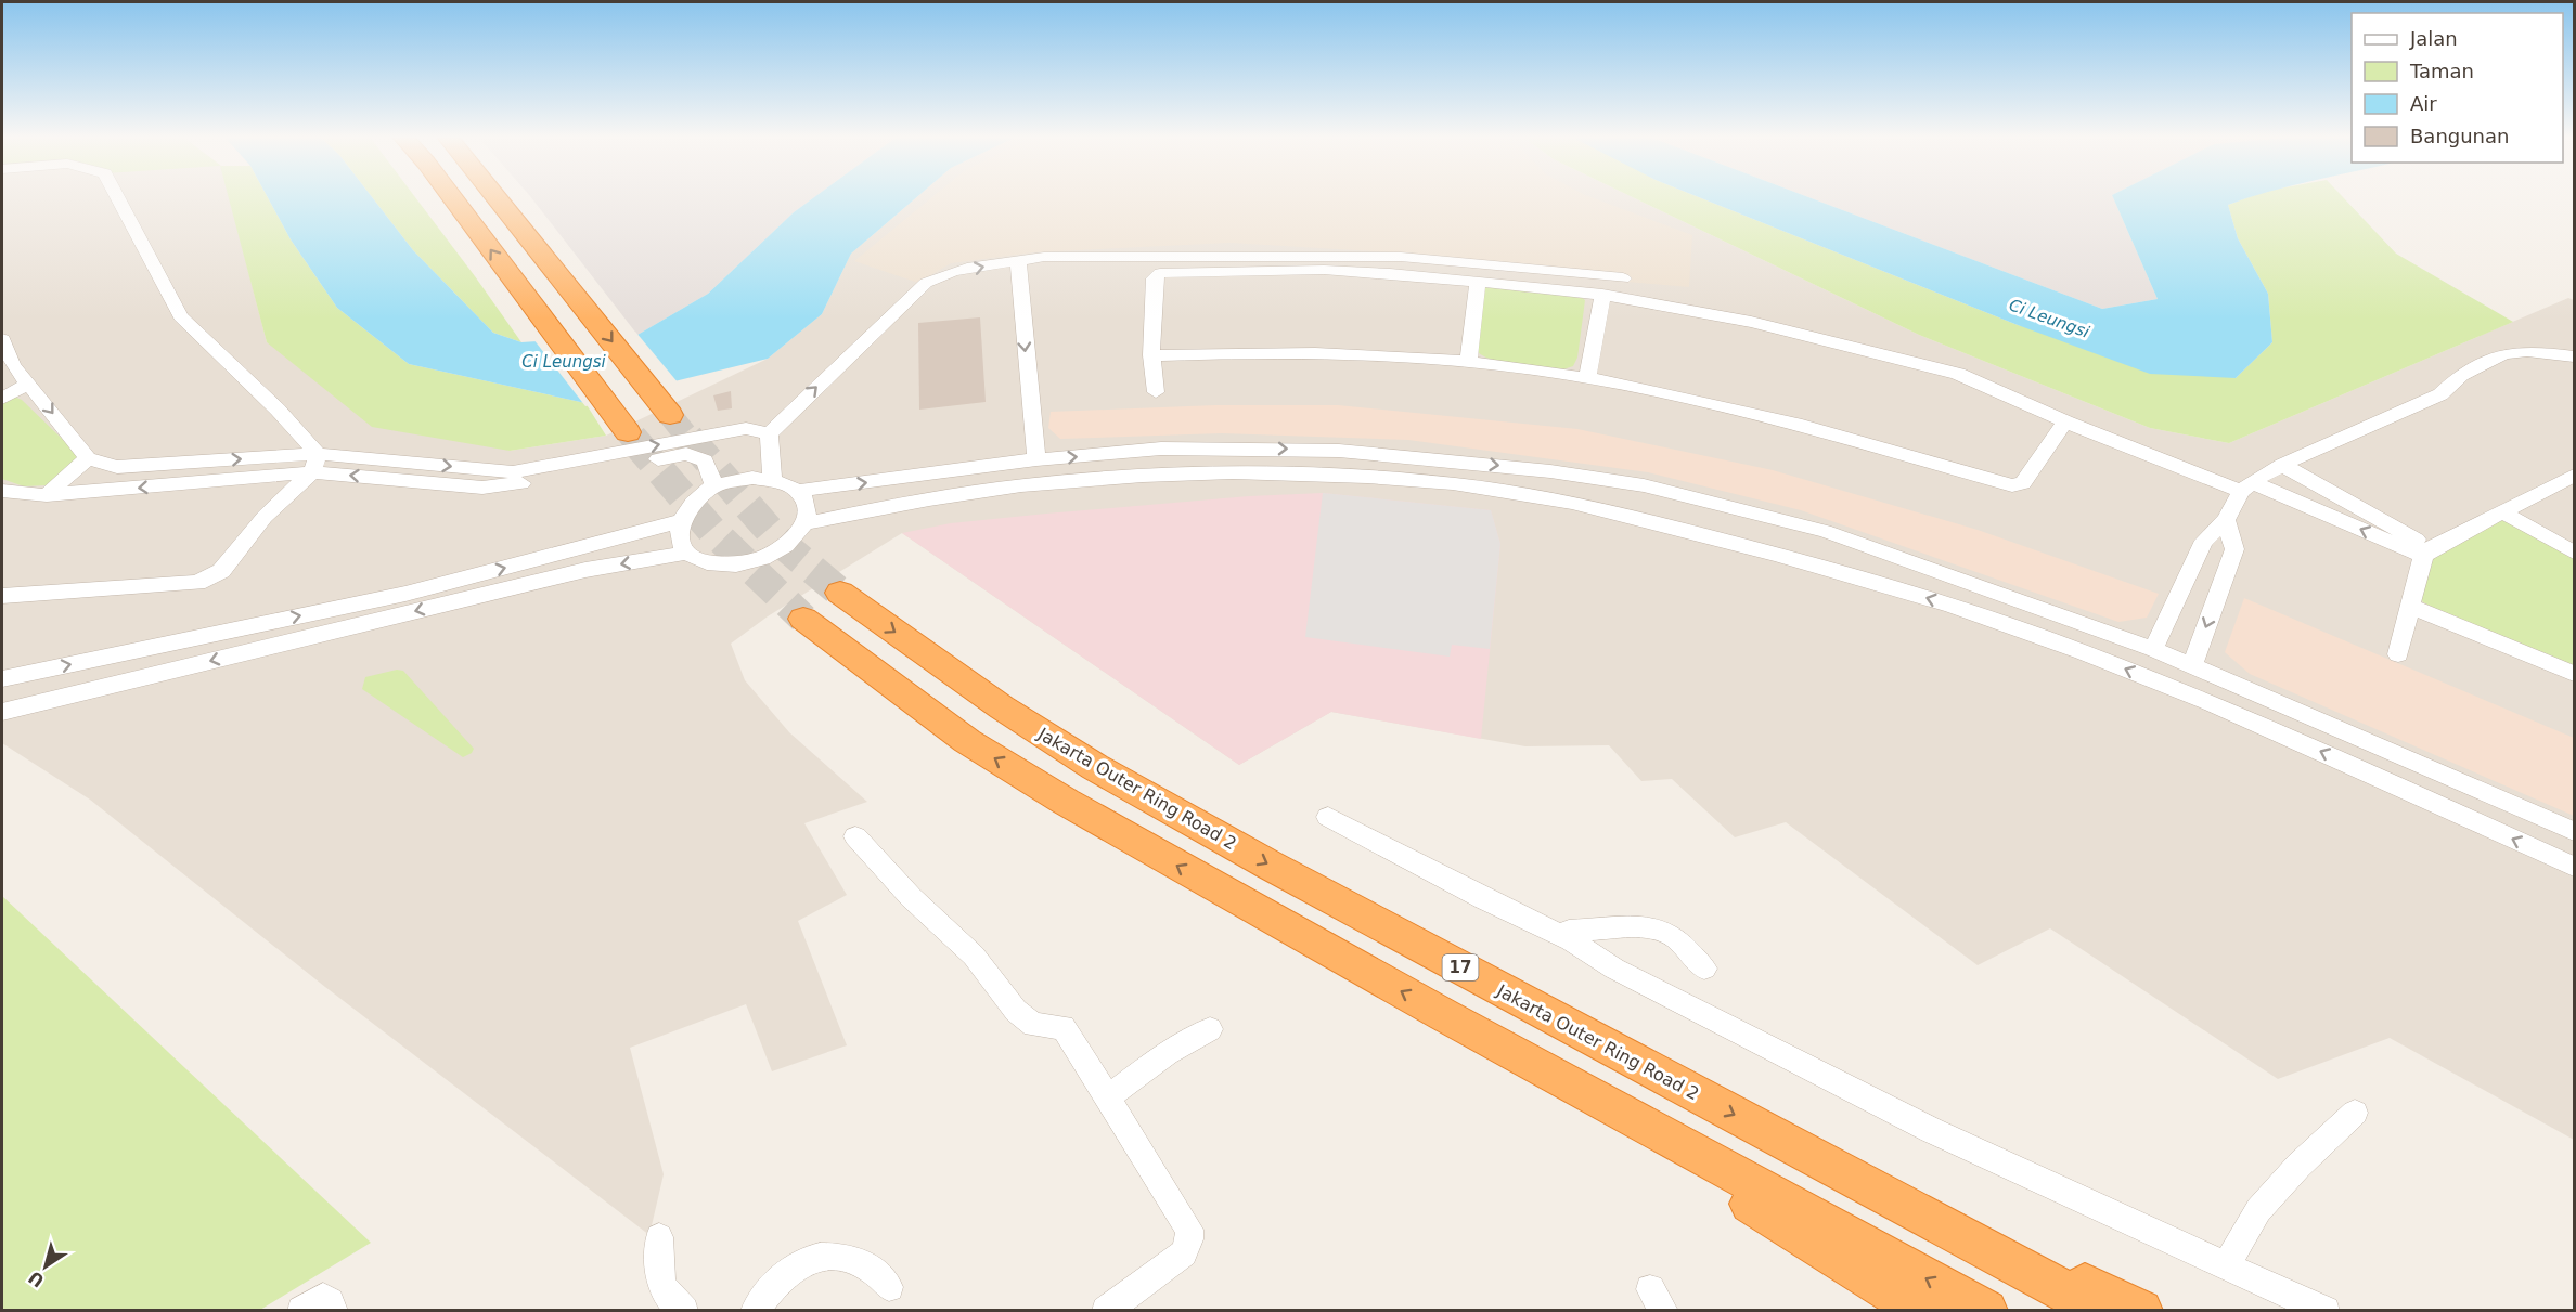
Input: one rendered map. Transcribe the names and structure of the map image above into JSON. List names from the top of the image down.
{
  "streets": {
    "highway": ["Jakarta Outer Ring Road 2", "17"]
  },
  "water": ["Ci Leungsi"],
  "legend": [
    "Jalan",
    "Taman",
    "Air",
    "Bangunan"
  ],
  "north": "bottom left"
}
